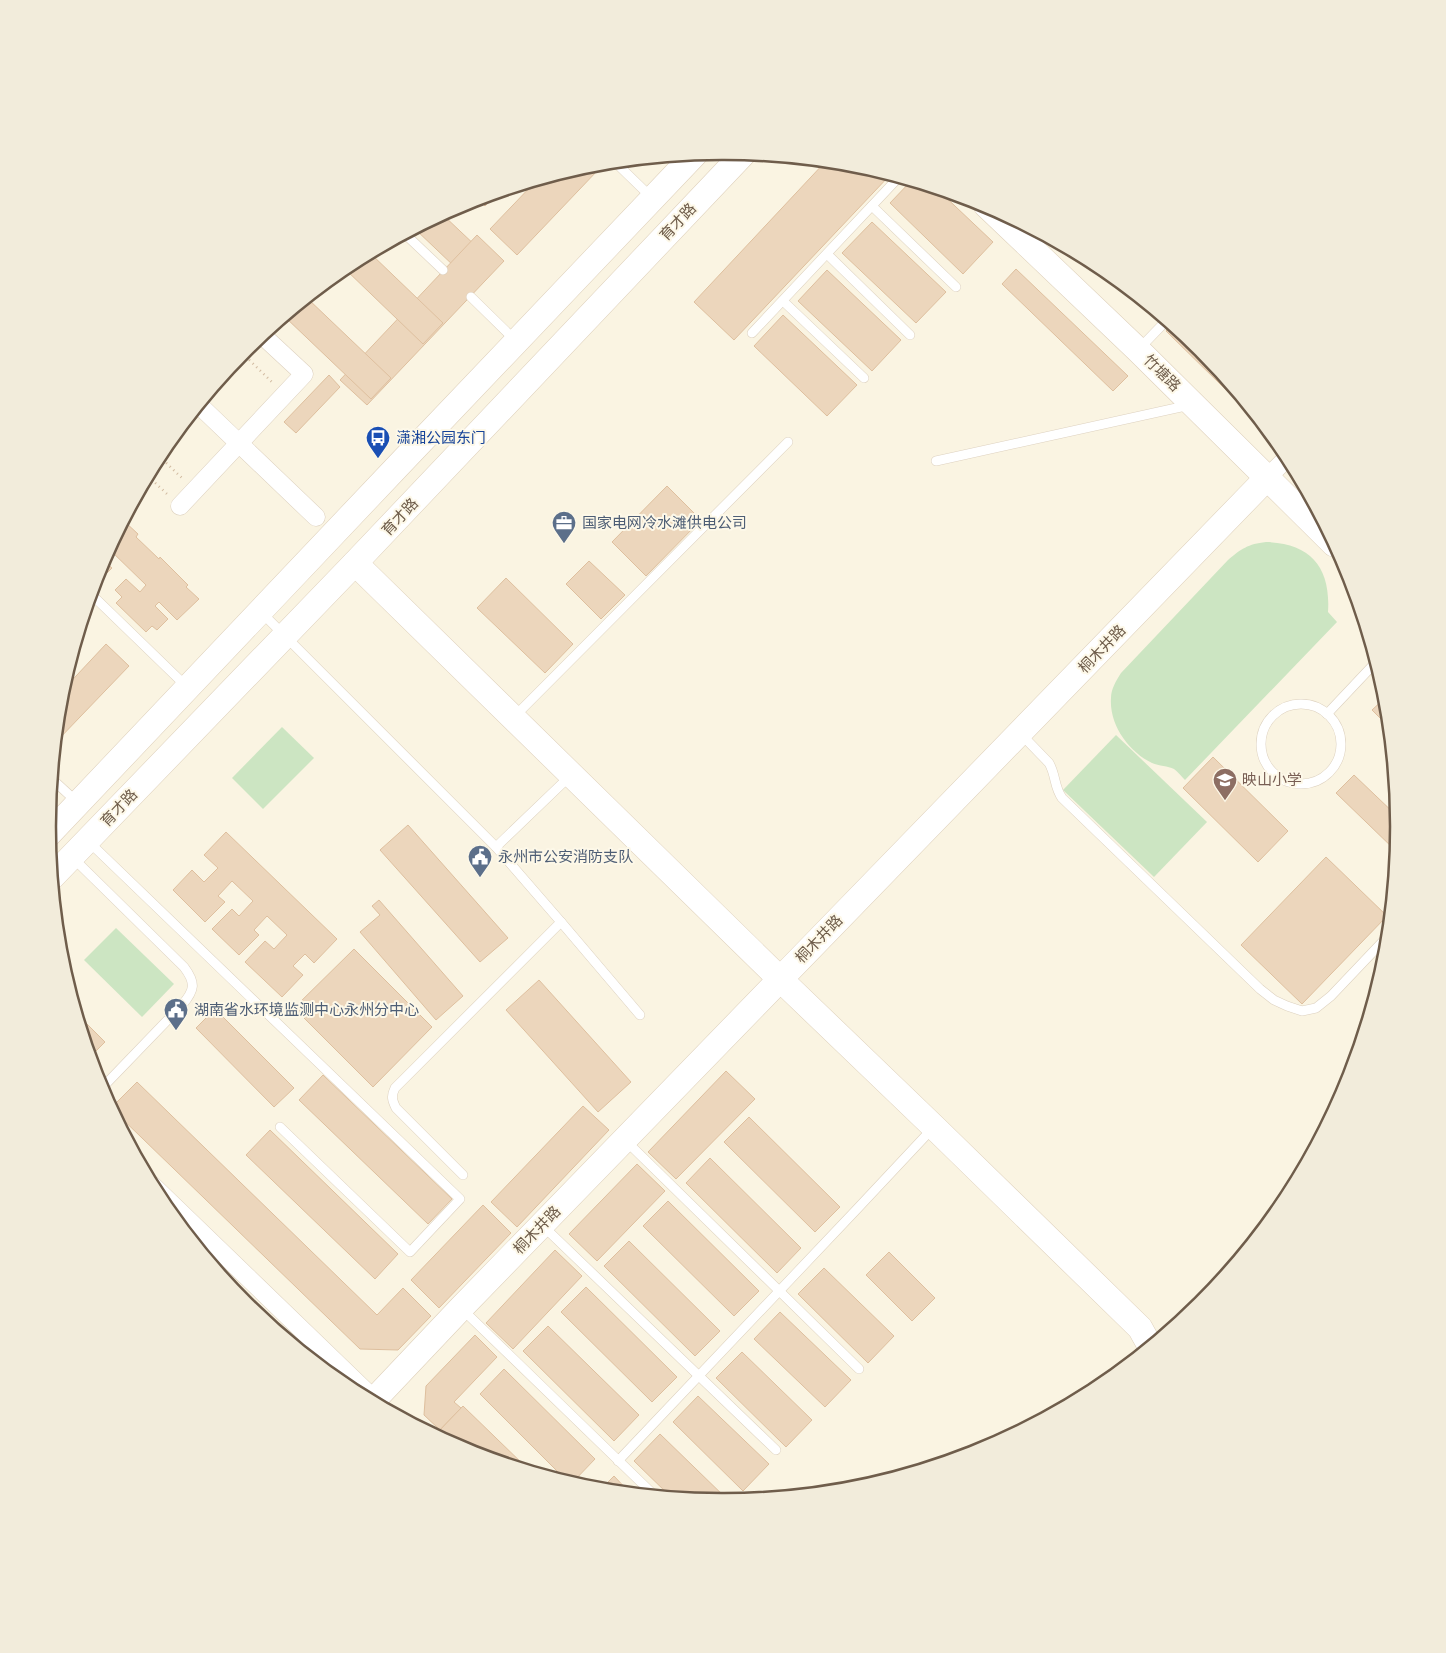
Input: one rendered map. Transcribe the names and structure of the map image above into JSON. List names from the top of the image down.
{
  "streets": {
    "street": ["育才路", "竹塘路", "桐木井路"]
  },
  "crossings": [
    ["竹塘路", "桐木井路"]
  ],
  "places": {
    "bus stop": ["潇湘公园东门"],
    "office": ["国家电网冷水滩供电公司"],
    "school or university": ["映山小学"],
    "public building": ["永州市公安消防支队", "湖南省水环境监测中心永州分中心"]
  }
}
